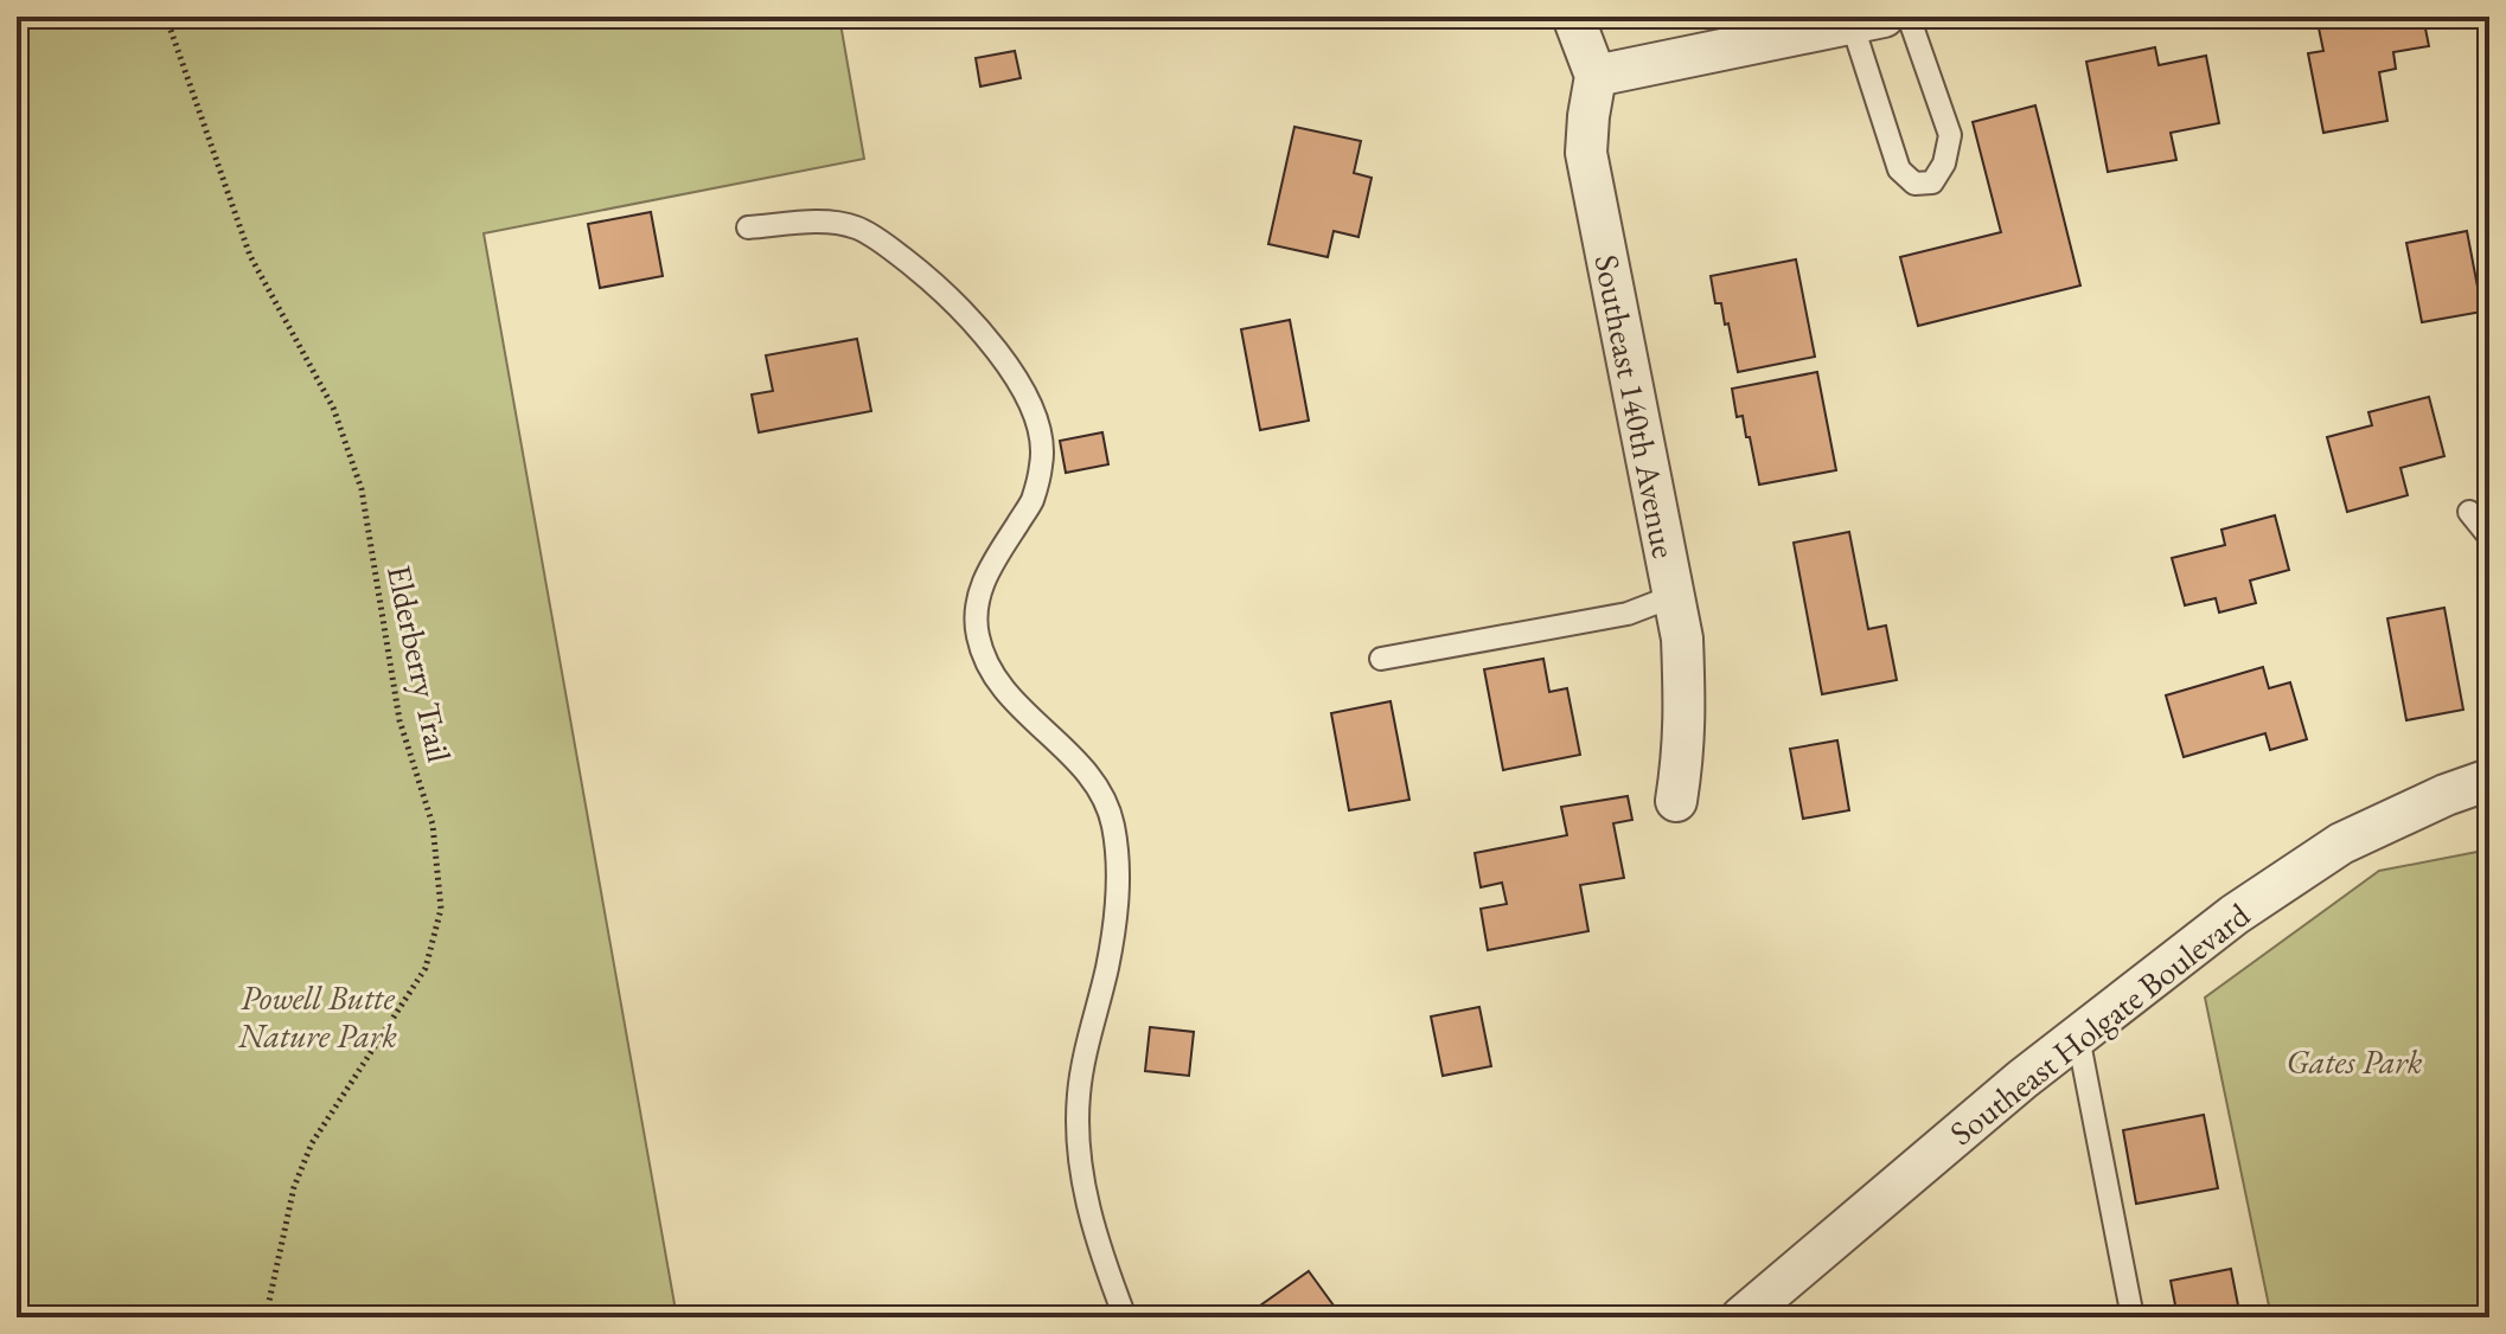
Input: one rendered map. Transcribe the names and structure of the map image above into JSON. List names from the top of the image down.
{
  "streets": {
    "street": ["Southeast 140th Avenue", "Southeast Holgate Boulevard"],
    "path": ["Elderberry Trail"]
  },
  "parks": ["Powell Butte Nature Park", "Gates Park"]
}
